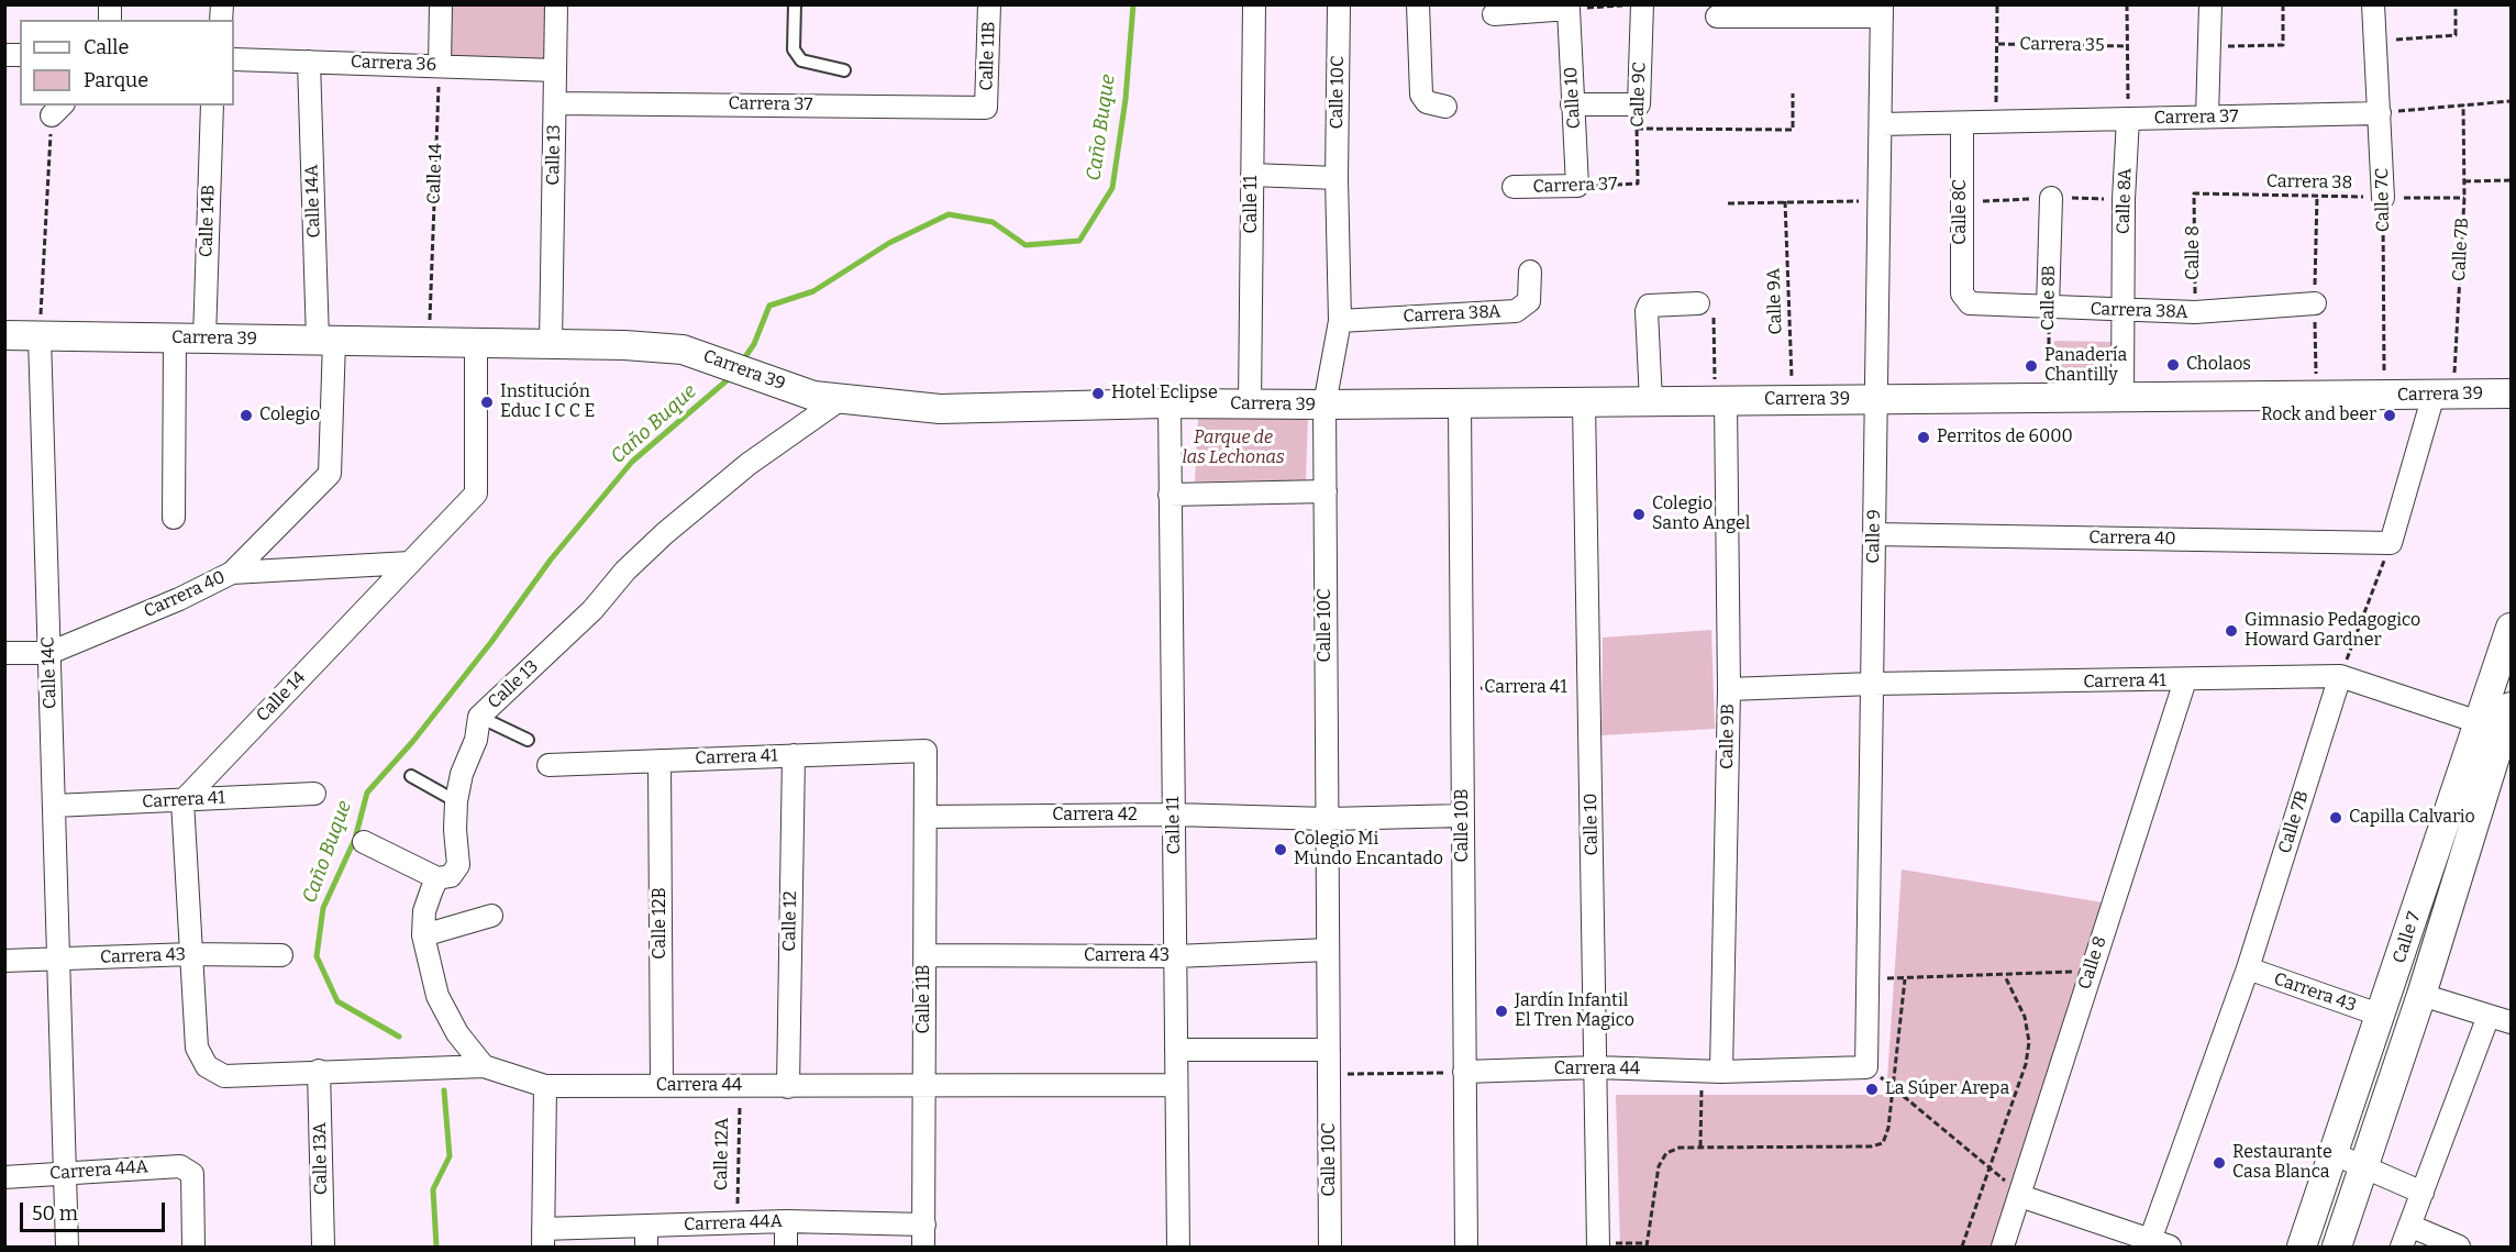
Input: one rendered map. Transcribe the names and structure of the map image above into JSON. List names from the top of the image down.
{
  "streets": {
    "street": [
      "Calle 11B",
      "Carrera 36",
      "Calle 10C",
      "Calle 9C",
      "Calle 10",
      "Carrera 37",
      "Calle 13",
      "Calle 14",
      "Calle 7C",
      "Calle 14A",
      "Calle 8A",
      "Calle 11",
      "Calle 8C",
      "Calle 14B",
      "Calle 7B",
      "Calle 8",
      "Calle 8B",
      "Carrera 38A",
      "Carrera 39",
      "Calle 9",
      "Carrera 40",
      "Calle 14C",
      "Carrera 41",
      "Calle 9B",
      "Carrera 42",
      "Calle 10B",
      "Calle 12",
      "Calle 12B",
      "Calle 7",
      "Carrera 43",
      "Carrera 44",
      "Calle 13A",
      "Carrera 44A"
    ],
    "path": [
      "Carrera 35",
      "Carrera 38",
      "Calle 9A",
      "Calle 12A"
    ]
  },
  "crossings": [
    ["Calle 11B", "Carrera 37"],
    ["Calle 11B", "Carrera 41"],
    ["Calle 11B", "Carrera 42"],
    ["Calle 11B", "Carrera 43"],
    ["Calle 11B", "Carrera 44"],
    ["Calle 11B", "Carrera 44A"],
    ["Carrera 36", "Calle 13"],
    ["Carrera 36", "Calle 14"],
    ["Carrera 36", "Calle 14A"],
    ["Calle 10C", "Carrera 38A"],
    ["Calle 10C", "Carrera 39"],
    ["Calle 10C", "Carrera 42"],
    ["Calle 10C", "Carrera 43"],
    ["Calle 9C", "Carrera 37"],
    ["Calle 10", "Carrera 37"],
    ["Calle 10", "Carrera 39"],
    ["Calle 10", "Carrera 41"],
    ["Calle 10", "Carrera 44"],
    ["Carrera 37", "Calle 13"],
    ["Carrera 37", "Calle 7C"],
    ["Carrera 37", "Calle 8A"],
    ["Carrera 37", "Calle 8C"],
    ["Carrera 37", "Calle 9"],
    ["Calle 13", "Carrera 39"],
    ["Calle 13", "Carrera 44"],
    ["Calle 14", "Carrera 39"],
    ["Calle 14", "Carrera 40"],
    ["Calle 14", "Carrera 41"],
    ["Carrera 38", "Calle 7C"],
    ["Carrera 38", "Calle 7B"],
    ["Carrera 38", "Calle 8"],
    ["Calle 7C", "Carrera 39"],
    ["Calle 14A", "Carrera 39"],
    ["Calle 14A", "Carrera 40"],
    ["Calle 8A", "Carrera 38A"],
    ["Calle 8A", "Carrera 39"],
    ["Calle 11", "Carrera 39"],
    ["Calle 11", "Carrera 42"],
    ["Calle 11", "Carrera 43"],
    ["Calle 11", "Carrera 44"],
    ["Calle 8C", "Carrera 38A"],
    ["Calle 14B", "Carrera 39"],
    ["Calle 7B", "Carrera 39"],
    ["Calle 7B", "Carrera 41"],
    ["Calle 7B", "Carrera 43"],
    ["Calle 8", "Carrera 38A"],
    ["Calle 8", "Carrera 41"],
    ["Calle 8B", "Carrera 38A"],
    ["Calle 8B", "Carrera 39"],
    ["Calle 9A", "Carrera 39"],
    ["Carrera 39", "Calle 9"],
    ["Carrera 39", "Calle 14C"],
    ["Carrera 39", "Calle 9B"],
    ["Carrera 39", "Calle 10B"],
    ["Calle 9", "Carrera 40"],
    ["Calle 9", "Carrera 41"],
    ["Calle 9", "Carrera 44"],
    ["Carrera 40", "Calle 14C"],
    ["Calle 14C", "Carrera 41"],
    ["Calle 14C", "Carrera 43"],
    ["Calle 14C", "Carrera 44A"],
    ["Carrera 41", "Calle 9B"],
    ["Carrera 41", "Calle 10B"],
    ["Carrera 41", "Calle 12"],
    ["Carrera 41", "Calle 12B"],
    ["Carrera 41", "Calle 7"],
    ["Calle 9B", "Carrera 44"],
    ["Carrera 42", "Calle 10B"],
    ["Calle 10B", "Carrera 44"],
    ["Calle 12", "Carrera 44"],
    ["Calle 12B", "Carrera 44"],
    ["Calle 7", "Carrera 43"],
    ["Carrera 43", "Carrera 44"],
    ["Carrera 44", "Calle 12A"],
    ["Carrera 44", "Calle 13A"],
    ["Calle 12A", "Carrera 44A"]
  ],
  "water": ["Caño Buque"],
  "parks": ["Parque de las Lechonas"],
  "places": [
    "Cholaos",
    "Panadería Chantilly",
    "Hotel Eclipse",
    "Institución Educ I C C E",
    "Colegio",
    "Rock and beer",
    "Perritos de 6000",
    "Colegio Santo Angel",
    "Gimnasio Pedagogico Howard Gardner",
    "Capilla Calvario",
    "Colegio Mi Mundo Encantado",
    "Jardín Infantil El Tren Magico",
    "La Súper Arepa",
    "Restaurante Casa Blanca"
  ],
  "legend": ["Calle", "Parque"],
  "scale_bar": "50 m"
}
